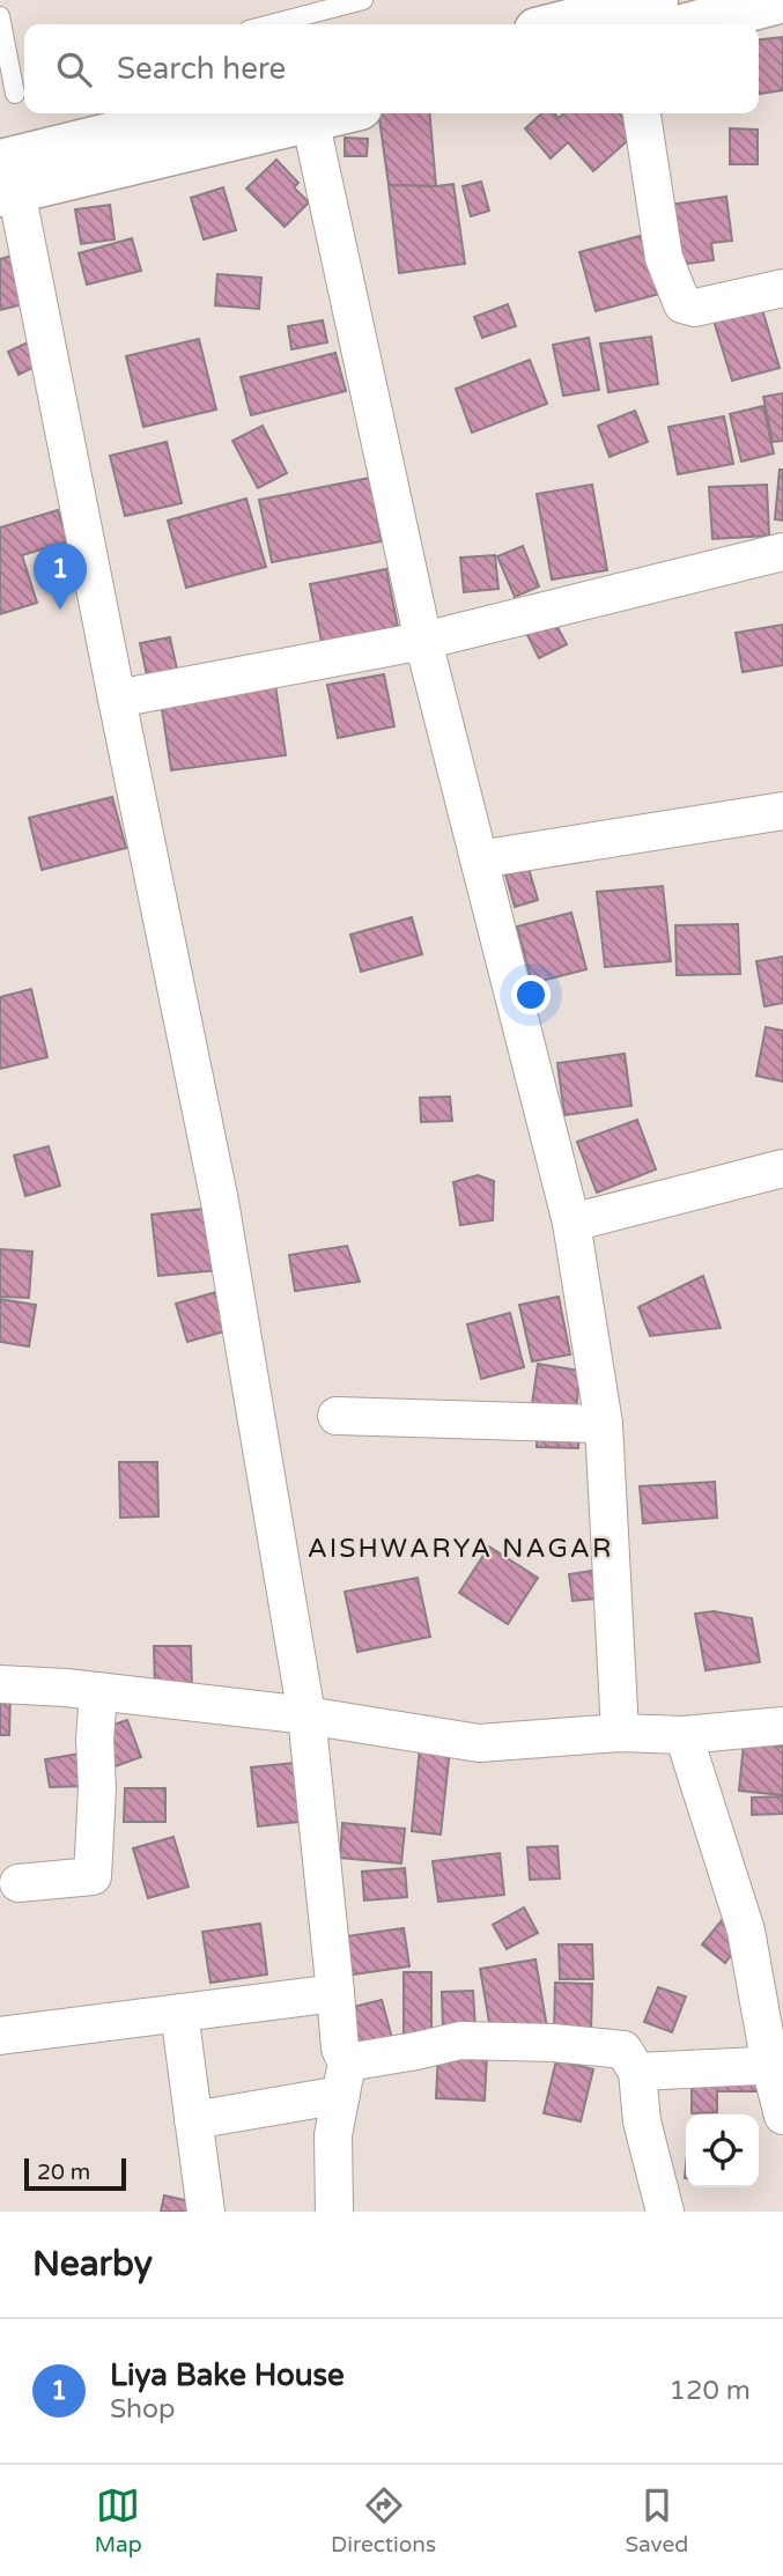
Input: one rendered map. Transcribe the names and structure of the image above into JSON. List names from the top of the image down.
{
  "districts": ["AISHWARYA NAGAR"],
  "scale_bar": "20 m",
  "page": {
    "search": "Search here",
    "pins": "1",
    "scale": "20 m",
    "heading": "Nearby",
    "list": [
      {
        "mark": "1",
        "name": "Liya Bake House",
        "note": "Shop",
        "value": "120 m"
      }
    ],
    "nav": ["Map", "Directions", "Saved"]
  }
}
